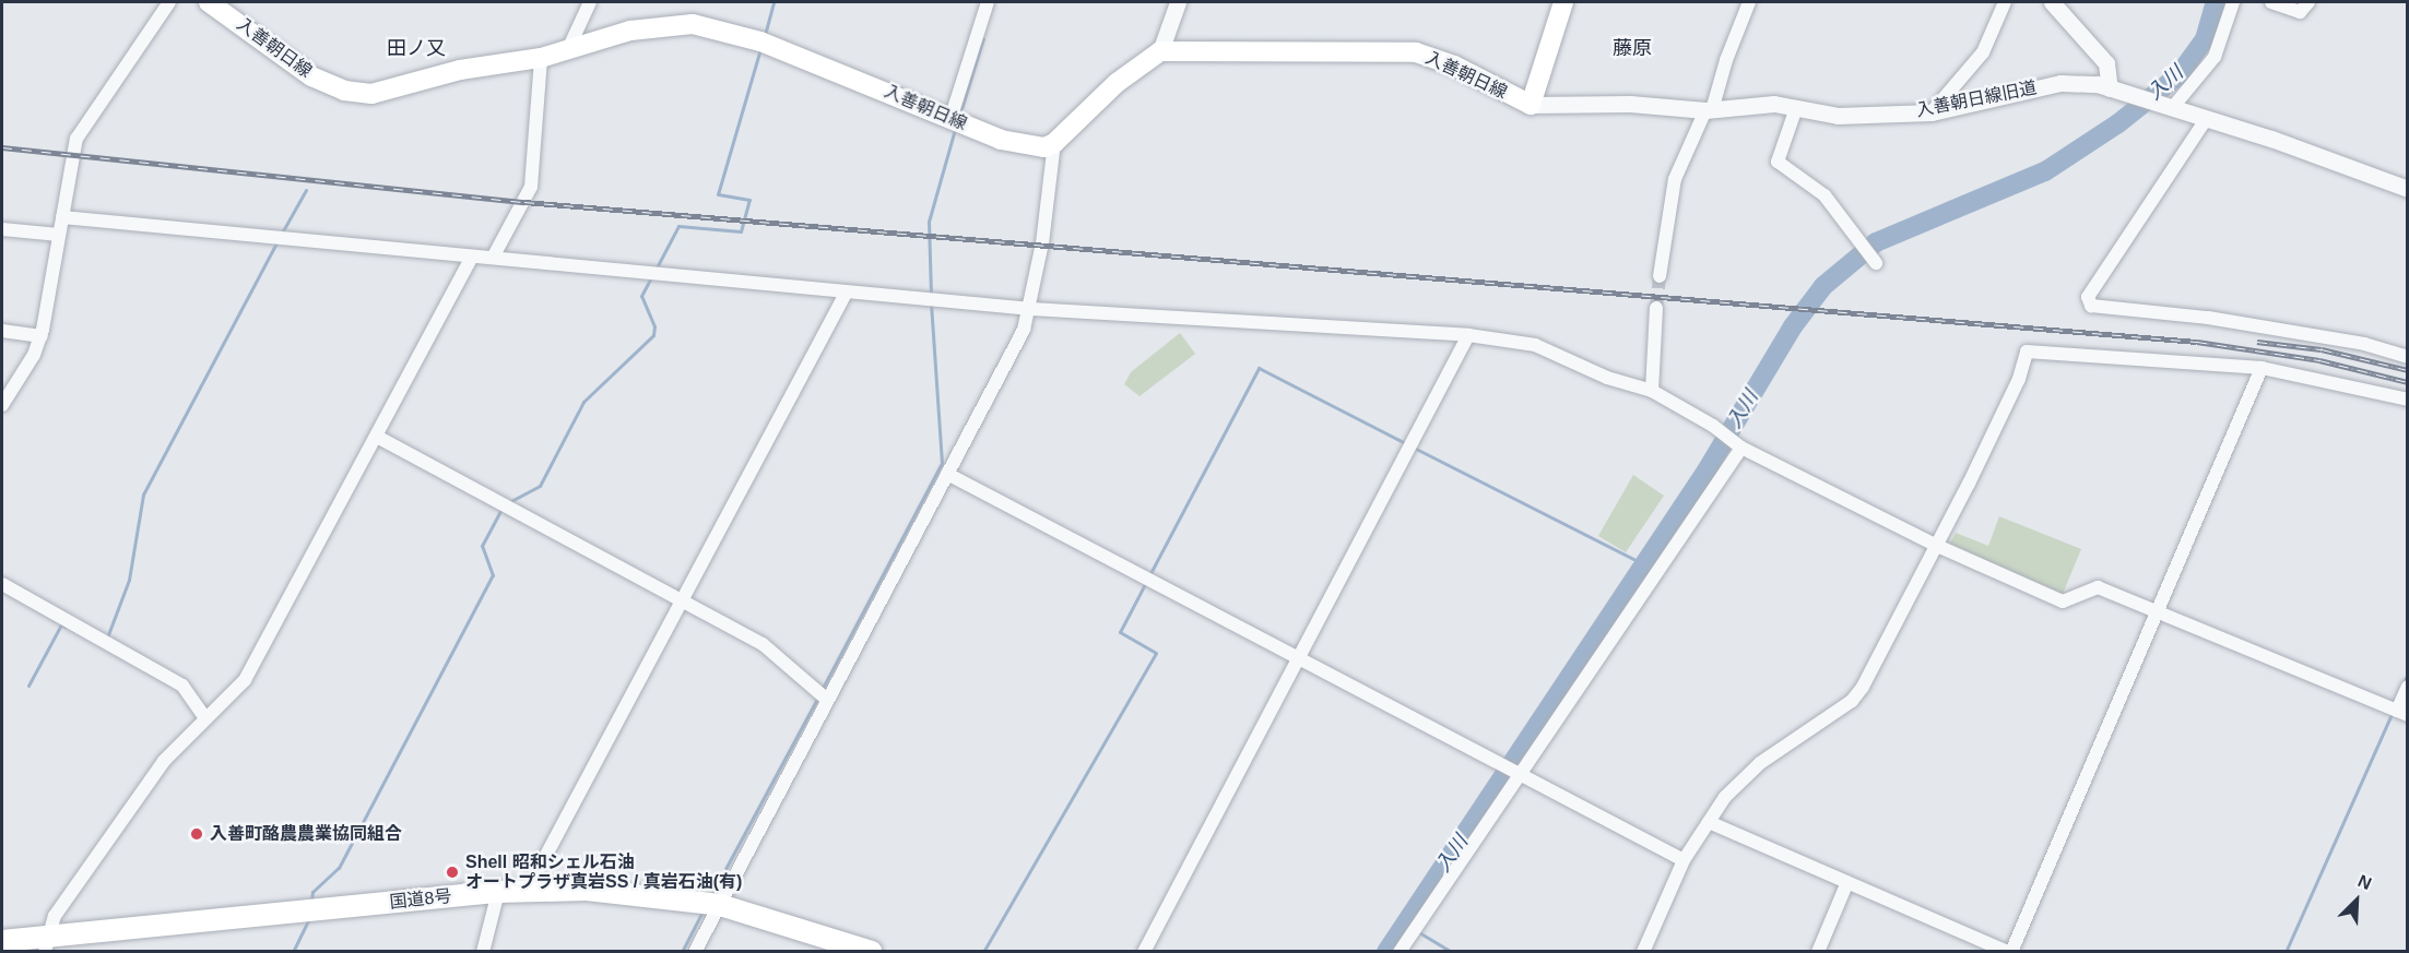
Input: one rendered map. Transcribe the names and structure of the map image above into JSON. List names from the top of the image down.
{
  "streets": {
    "highway": ["国道8号"],
    "main road": ["入善朝日線"],
    "street": ["入善朝日線旧道"]
  },
  "crossings": [
    ["入善朝日線", "入善朝日線旧道"]
  ],
  "districts": ["田ノ又", "藤原"],
  "water": ["入川"],
  "places": ["入善町酪農農業協同組合", "Shell 昭和シェル石油 オートプラザ真岩SS / 真岩石油(有)"],
  "north": "top right"
}
